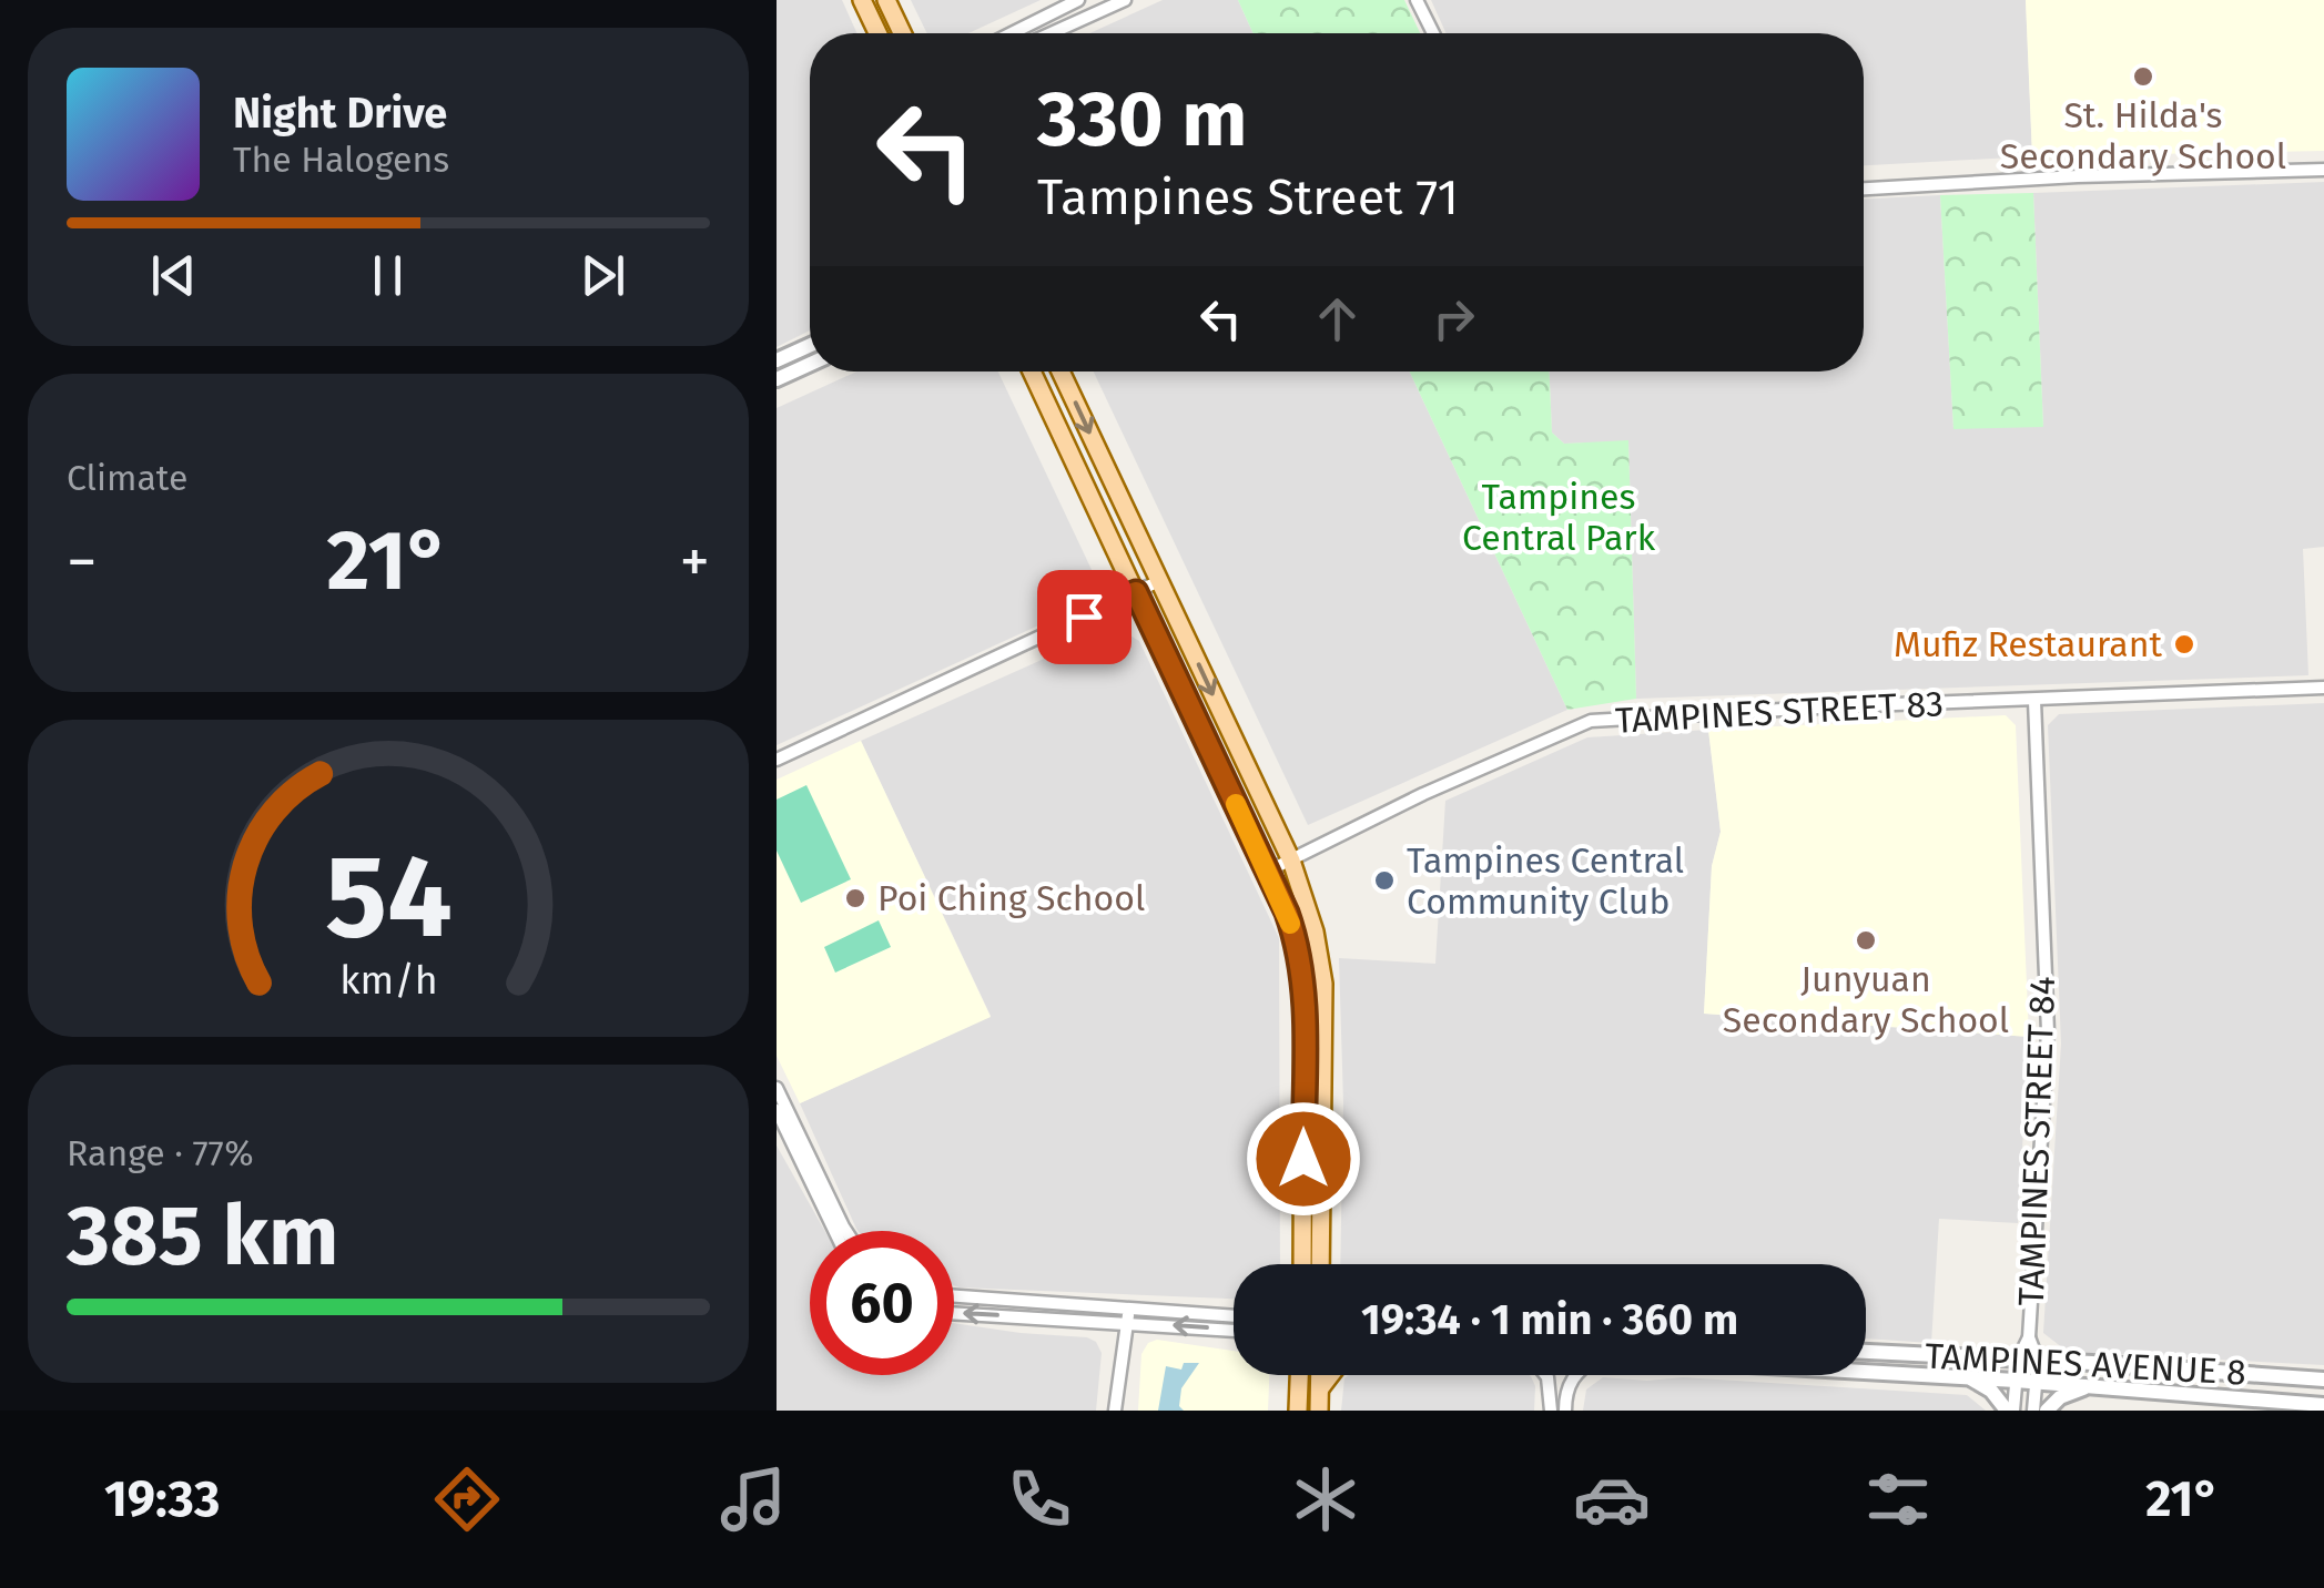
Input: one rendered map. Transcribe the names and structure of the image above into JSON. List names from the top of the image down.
{
  "streets": {
    "street": ["TAMPINES STREET 83", "TAMPINES STREET 84", "TAMPINES AVENUE 8"]
  },
  "crossings": [
    ["TAMPINES STREET 83", "TAMPINES STREET 84"],
    ["TAMPINES STREET 84", "TAMPINES AVENUE 8"]
  ],
  "parks": ["Tampines Central Park"],
  "places": [
    "St. Hilda's Secondary School",
    "Mufiz Restaurant",
    "Tampines Central Community Club",
    "Poi Ching School",
    "Junyuan Secondary School"
  ],
  "page": {
    "turn": ["330 m", "Tampines Street 71"],
    "song": ["Night Drive", "The Halogens"],
    "tile": [
      "Climate",
      ["Range · 77%", "385 km"]
    ],
    "heat": ["−", "21°", "+"],
    "limit": "60",
    "trip": "19:34 · 1 min · 360 m",
    "tabs": ["19:33", "21°"],
    "gauge": ["54", "km/h"]
  }
}
